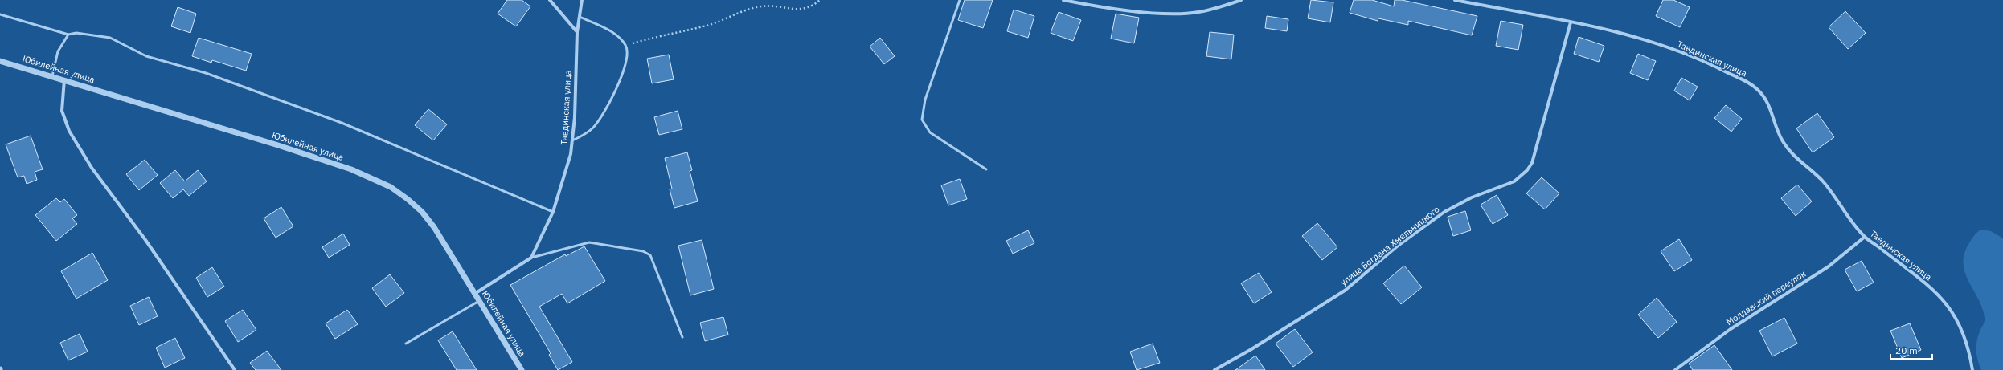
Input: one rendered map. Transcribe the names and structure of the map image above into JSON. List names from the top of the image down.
{
  "streets": {
    "street": [
      "Тавдинская улица",
      "Юбилейная улица",
      "улица Богдана Хмельницкого",
      "Молдавский переулок"
    ]
  },
  "crossings": [
    ["Тавдинская улица", "улица Богдана Хмельницкого"],
    ["Тавдинская улица", "Молдавский переулок"]
  ],
  "scale_bar": "20 m"
}
